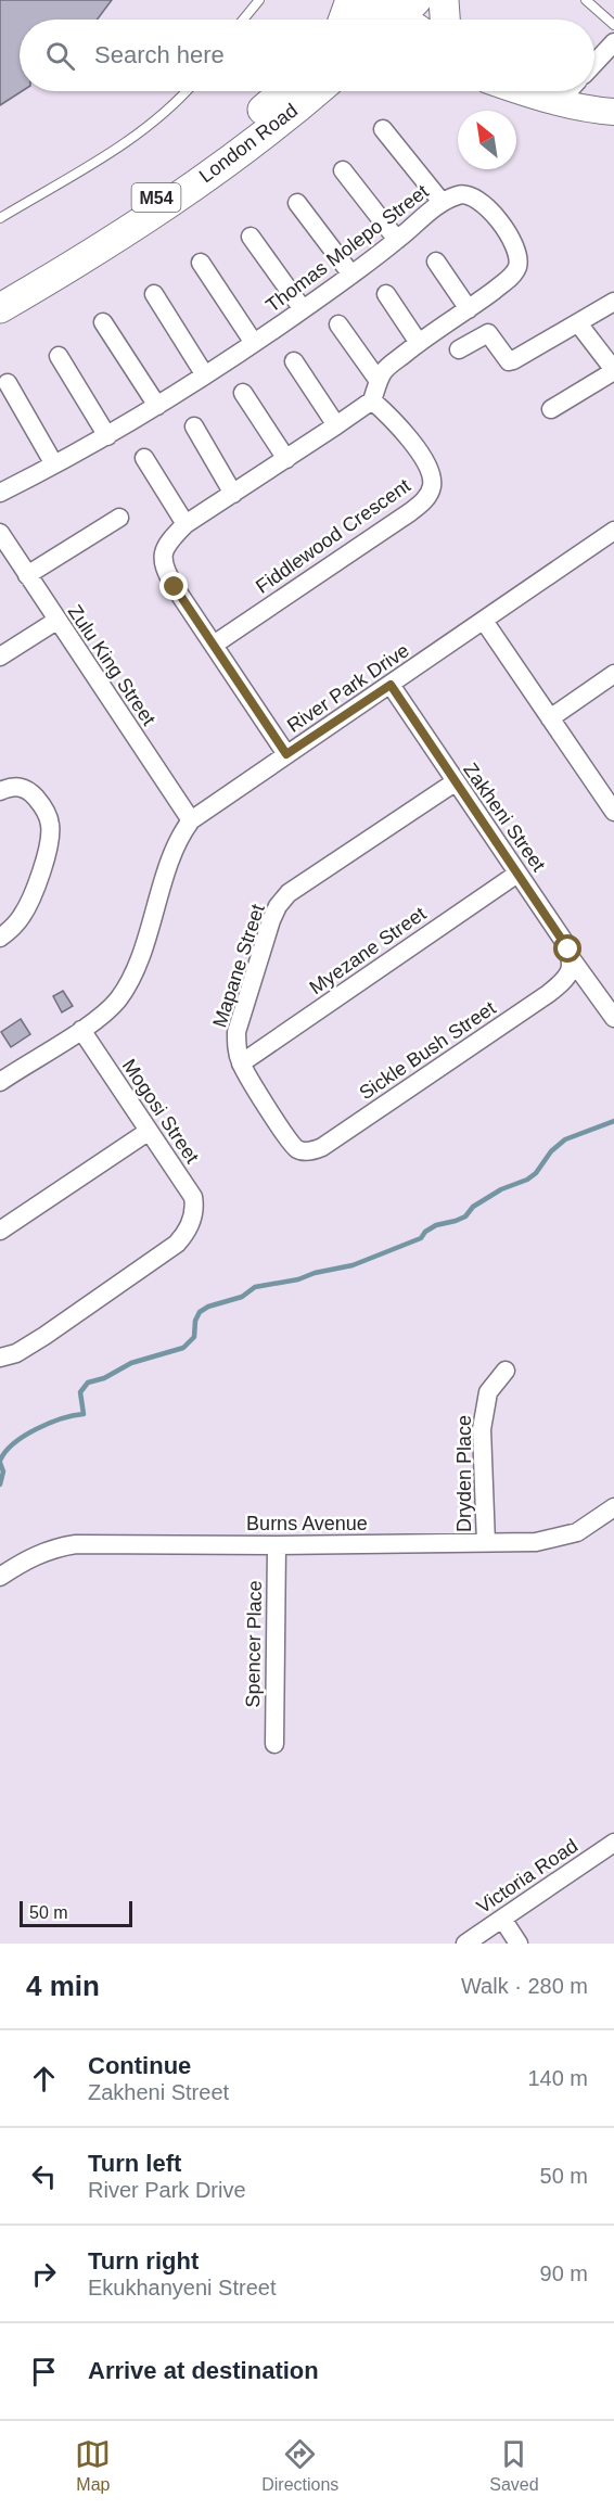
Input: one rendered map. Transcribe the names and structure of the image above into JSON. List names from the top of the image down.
{
  "streets": {
    "main road": ["London Road", "M54"],
    "street": [
      "Thomas Molepo Street",
      "Fiddlewood Crescent",
      "Zulu King Street",
      "River Park Drive",
      "Zakheni Street",
      "Myezane Street",
      "Mapane Street",
      "Sickle Bush Street",
      "Mogosi Street",
      "Dryden Place",
      "Burns Avenue",
      "Spencer Place",
      "Victoria Road"
    ]
  },
  "crossings": [
    ["Thomas Molepo Street", "Fiddlewood Crescent"],
    ["Zulu King Street", "River Park Drive"],
    ["River Park Drive", "Zakheni Street"],
    ["River Park Drive", "Mogosi Street"],
    ["Zakheni Street", "Myezane Street"],
    ["Zakheni Street", "Mapane Street"],
    ["Zakheni Street", "Sickle Bush Street"],
    ["Myezane Street", "Mapane Street"],
    ["Mapane Street", "Sickle Bush Street"],
    ["Dryden Place", "Burns Avenue"],
    ["Burns Avenue", "Spencer Place"]
  ],
  "scale_bar": "50 m",
  "north": "top left",
  "page": {
    "search": "Search here",
    "scale": "50 m",
    "heading": ["4 min", "Walk · 280 m"],
    "list": [
      ["Continue", "Zakheni Street", "140 m"],
      ["Turn left", "River Park Drive", "50 m"],
      ["Turn right", "Ekukhanyeni Street", "90 m"],
      "Arrive at destination"
    ],
    "nav": ["Map", "Directions", "Saved"]
  }
}
